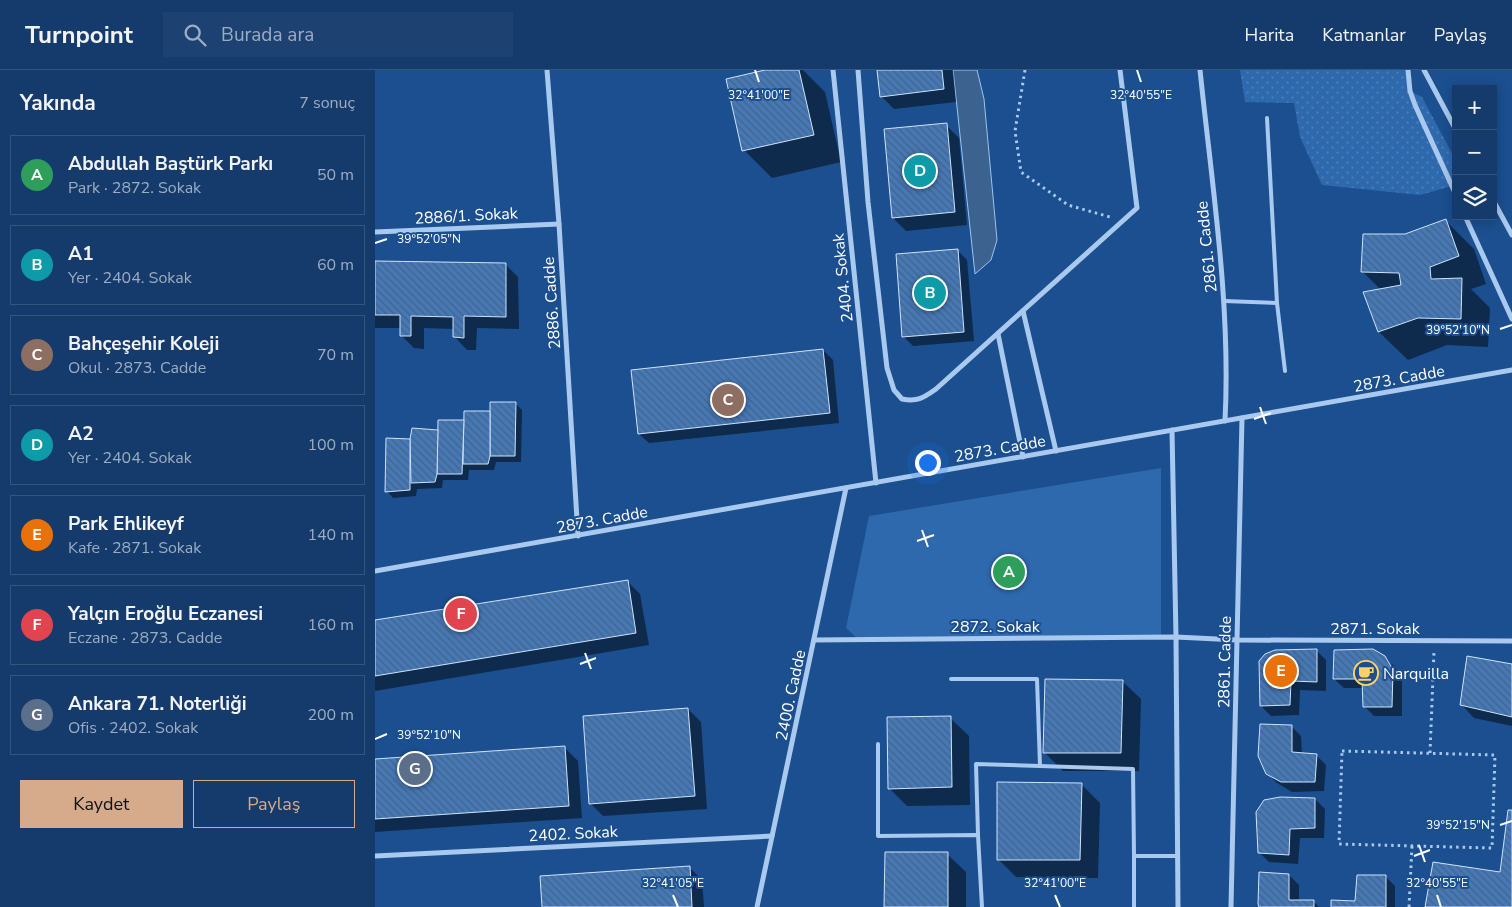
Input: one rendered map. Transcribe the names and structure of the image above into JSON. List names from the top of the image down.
{
  "streets": {
    "street": [
      "2886/1. Sokak",
      "2861. Cadde",
      "2404. Sokak",
      "2886. Cadde",
      "2873. Cadde",
      "2872. Sokak",
      "2871. Sokak",
      "2400. Cadde",
      "2402. Sokak"
    ]
  },
  "crossings": [
    ["2886/1. Sokak", "2886. Cadde"],
    ["2861. Cadde", "2873. Cadde"],
    ["2861. Cadde", "2872. Sokak"],
    ["2861. Cadde", "2871. Sokak"],
    ["2404. Sokak", "2873. Cadde"],
    ["2886. Cadde", "2873. Cadde"],
    ["2873. Cadde", "2400. Cadde"],
    ["2872. Sokak", "2871. Sokak"],
    ["2872. Sokak", "2400. Cadde"],
    ["2400. Cadde", "2402. Sokak"]
  ],
  "places": {
    "cafe": ["Narquilla"]
  },
  "page": {
    "header": "Turnpoint",
    "search": "Burada ara",
    "nav": ["Harita", "Katmanlar", "Paylaş"],
    "heading": ["Yakında", "7 sonuç"],
    "map_buttons": ["+", "−"],
    "list": [
      {
        "mark": "A",
        "name": "Abdullah Baştürk Parkı",
        "note": "Park · 2872. Sokak",
        "value": "50 m"
      },
      {
        "mark": "B",
        "name": "A1",
        "note": "Yer · 2404. Sokak",
        "value": "60 m"
      },
      {
        "mark": "C",
        "name": "Bahçeşehir Koleji",
        "note": "Okul · 2873. Cadde",
        "value": "70 m"
      },
      {
        "mark": "D",
        "name": "A2",
        "note": "Yer · 2404. Sokak",
        "value": "100 m"
      },
      {
        "mark": "E",
        "name": "Park Ehlikeyf",
        "note": "Kafe · 2871. Sokak",
        "value": "140 m"
      },
      {
        "mark": "F",
        "name": "Yalçın Eroğlu Eczanesi",
        "note": "Eczane · 2873. Cadde",
        "value": "160 m"
      },
      {
        "mark": "G",
        "name": "Ankara 71. Noterliği",
        "note": "Ofis · 2402. Sokak",
        "value": "200 m"
      }
    ],
    "pins": [
      "D",
      "B",
      "C",
      "A",
      "F",
      "E",
      "G"
    ],
    "buttons": ["Kaydet", "Paylaş"]
  },
  "coordinates": [
    "32°41'00\"E",
    "32°40'55\"E",
    "39°52'05\"N",
    "39°52'10\"N",
    "39°52'15\"N",
    "32°41'05\"E"
  ]
}
